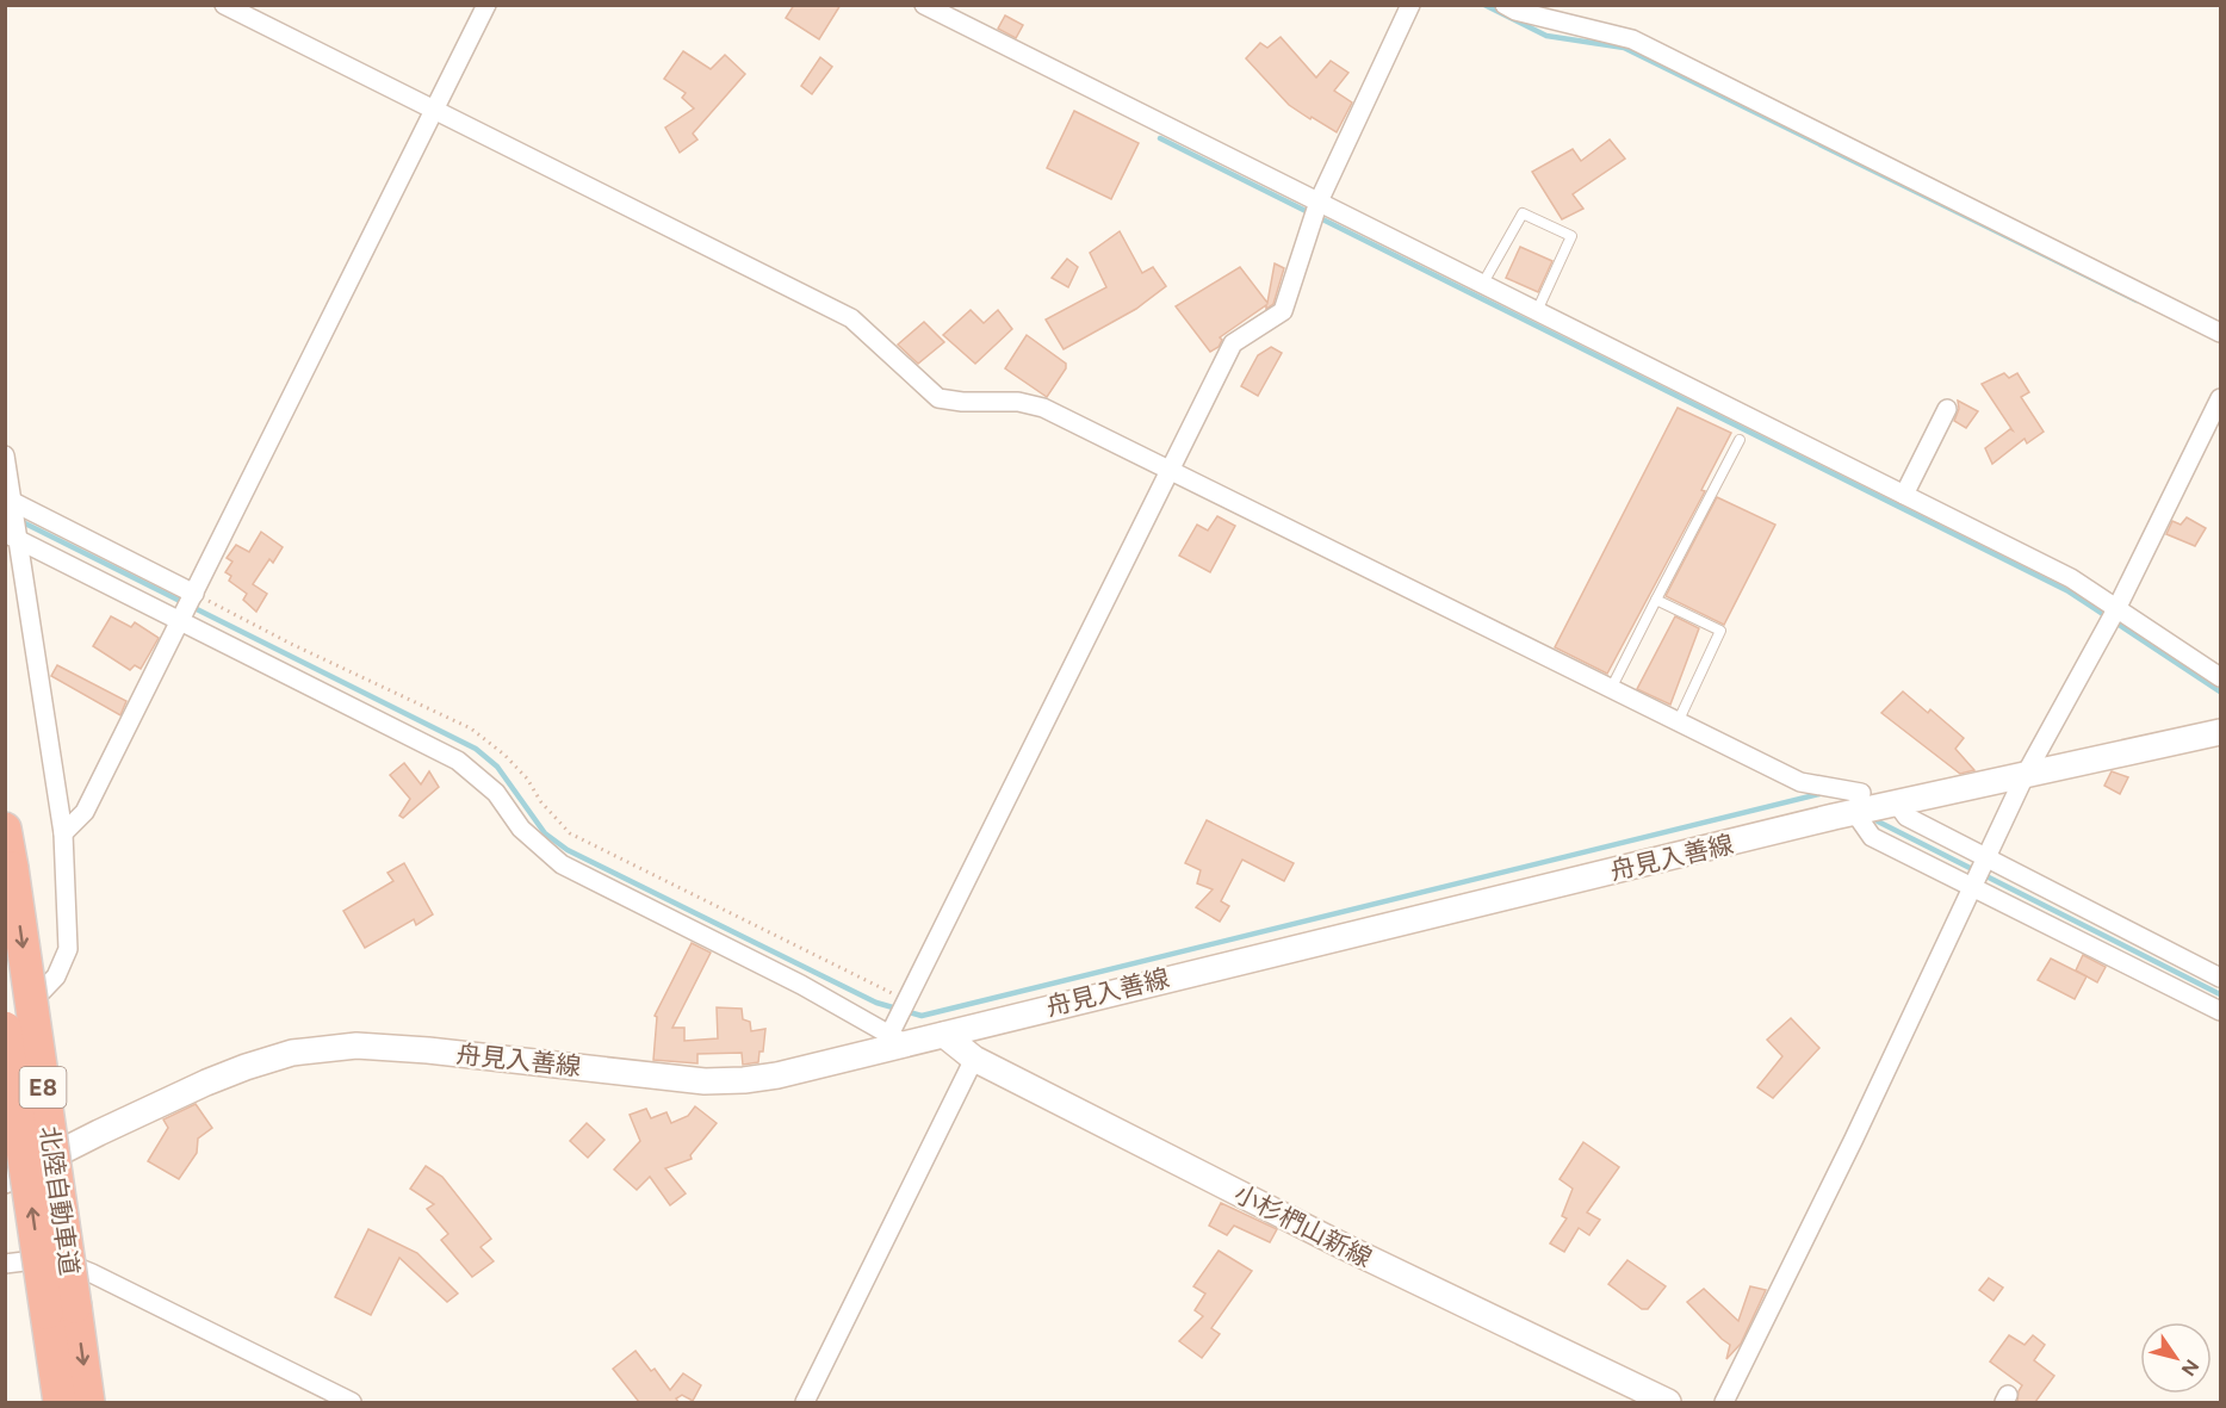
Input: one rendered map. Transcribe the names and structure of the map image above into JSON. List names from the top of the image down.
{
  "streets": {
    "highway": ["E8", "北陸自動車道"],
    "main road": ["舟見入善線", "小杉椚山新線"]
  },
  "crossings": [
    ["舟見入善線", "小杉椚山新線"]
  ],
  "north": "bottom right"
}
